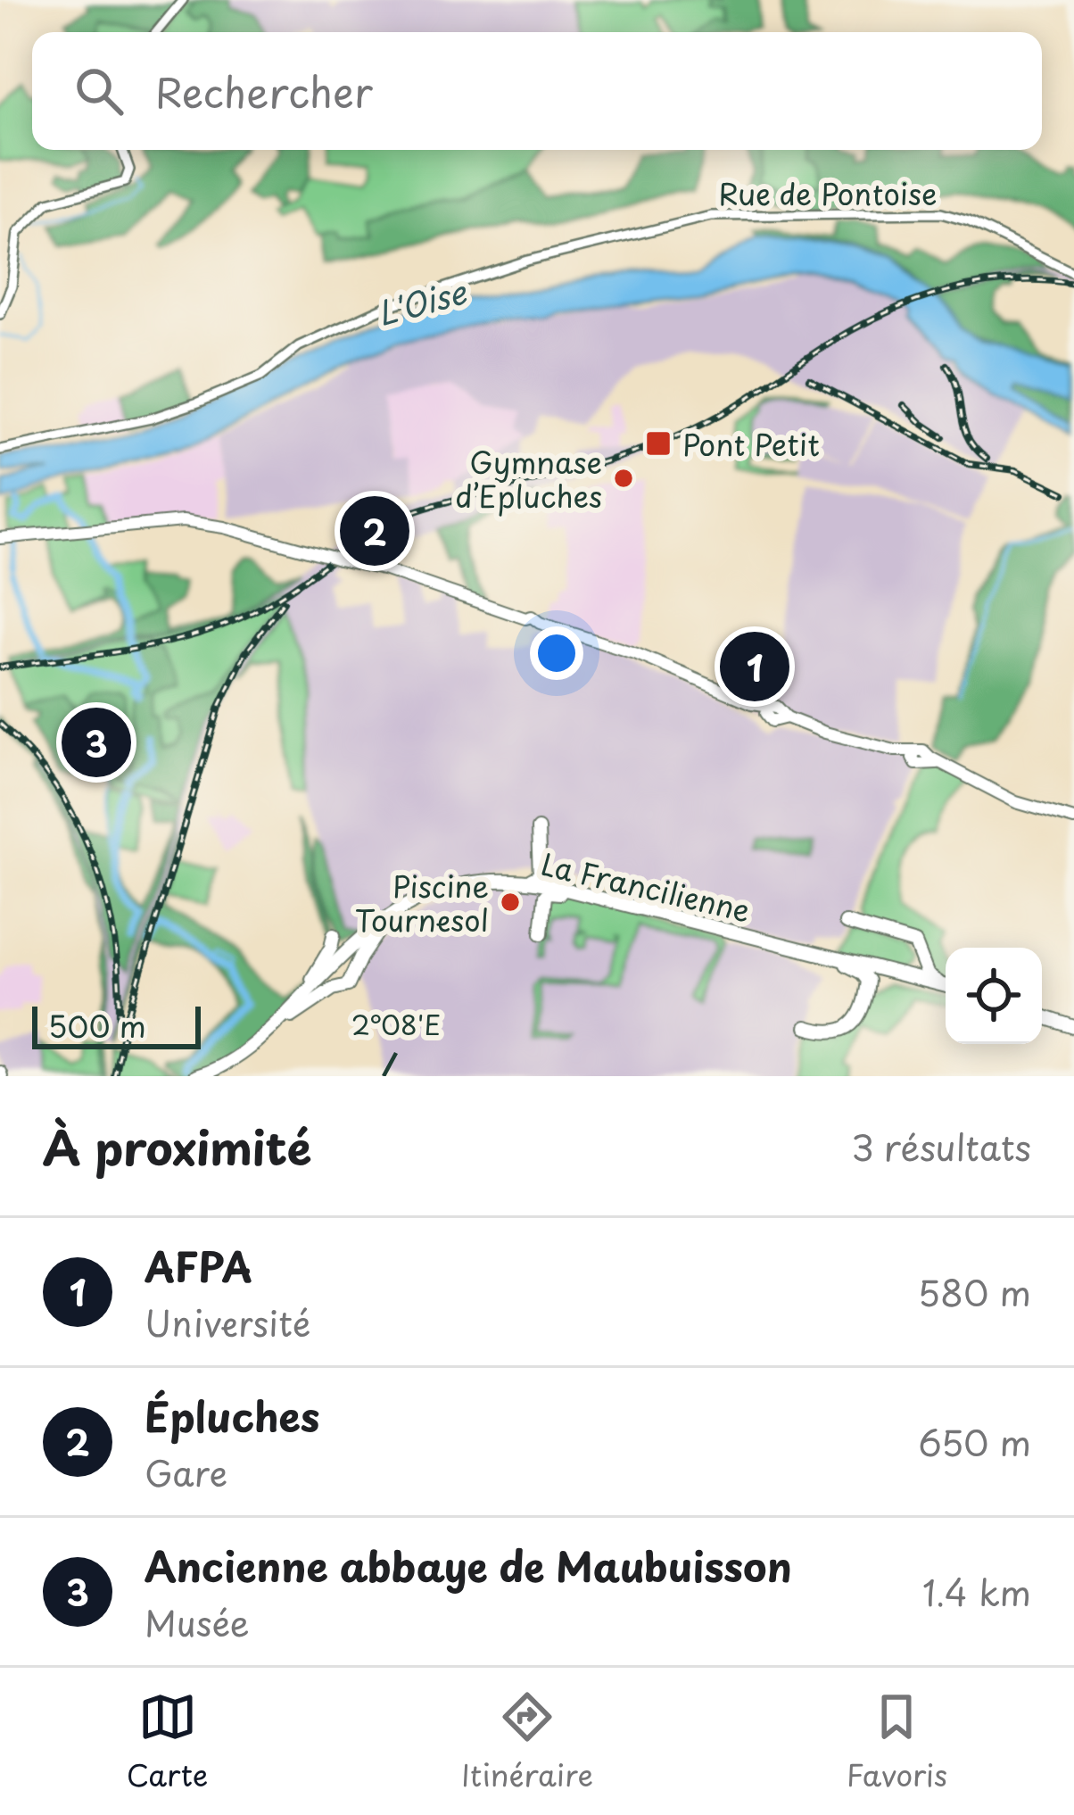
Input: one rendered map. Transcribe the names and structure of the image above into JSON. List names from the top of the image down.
{
  "streets": {
    "highway": ["La Francilienne"],
    "main road": ["Rue de Pontoise"]
  },
  "water": ["L'Oise"],
  "places": {
    "transit": ["Pont Petit"],
    "other": ["Gymnase d’Epluches", "Piscine Tournesol"]
  },
  "scale_bar": "500 m",
  "page": {
    "search": "Rechercher",
    "pins": ["2", "1", "3"],
    "scale": "500 m",
    "heading": ["À proximité", "3 résultats"],
    "list": [
      {
        "mark": "1",
        "name": "AFPA",
        "note": "Université",
        "value": "580 m"
      },
      {
        "mark": "2",
        "name": "Épluches",
        "note": "Gare",
        "value": "650 m"
      },
      {
        "mark": "3",
        "name": "Ancienne abbaye de Maubuisson",
        "note": "Musée",
        "value": "1.4 km"
      }
    ],
    "nav": ["Carte", "Itinéraire", "Favoris"]
  },
  "coordinates": ["2°08'E"]
}
